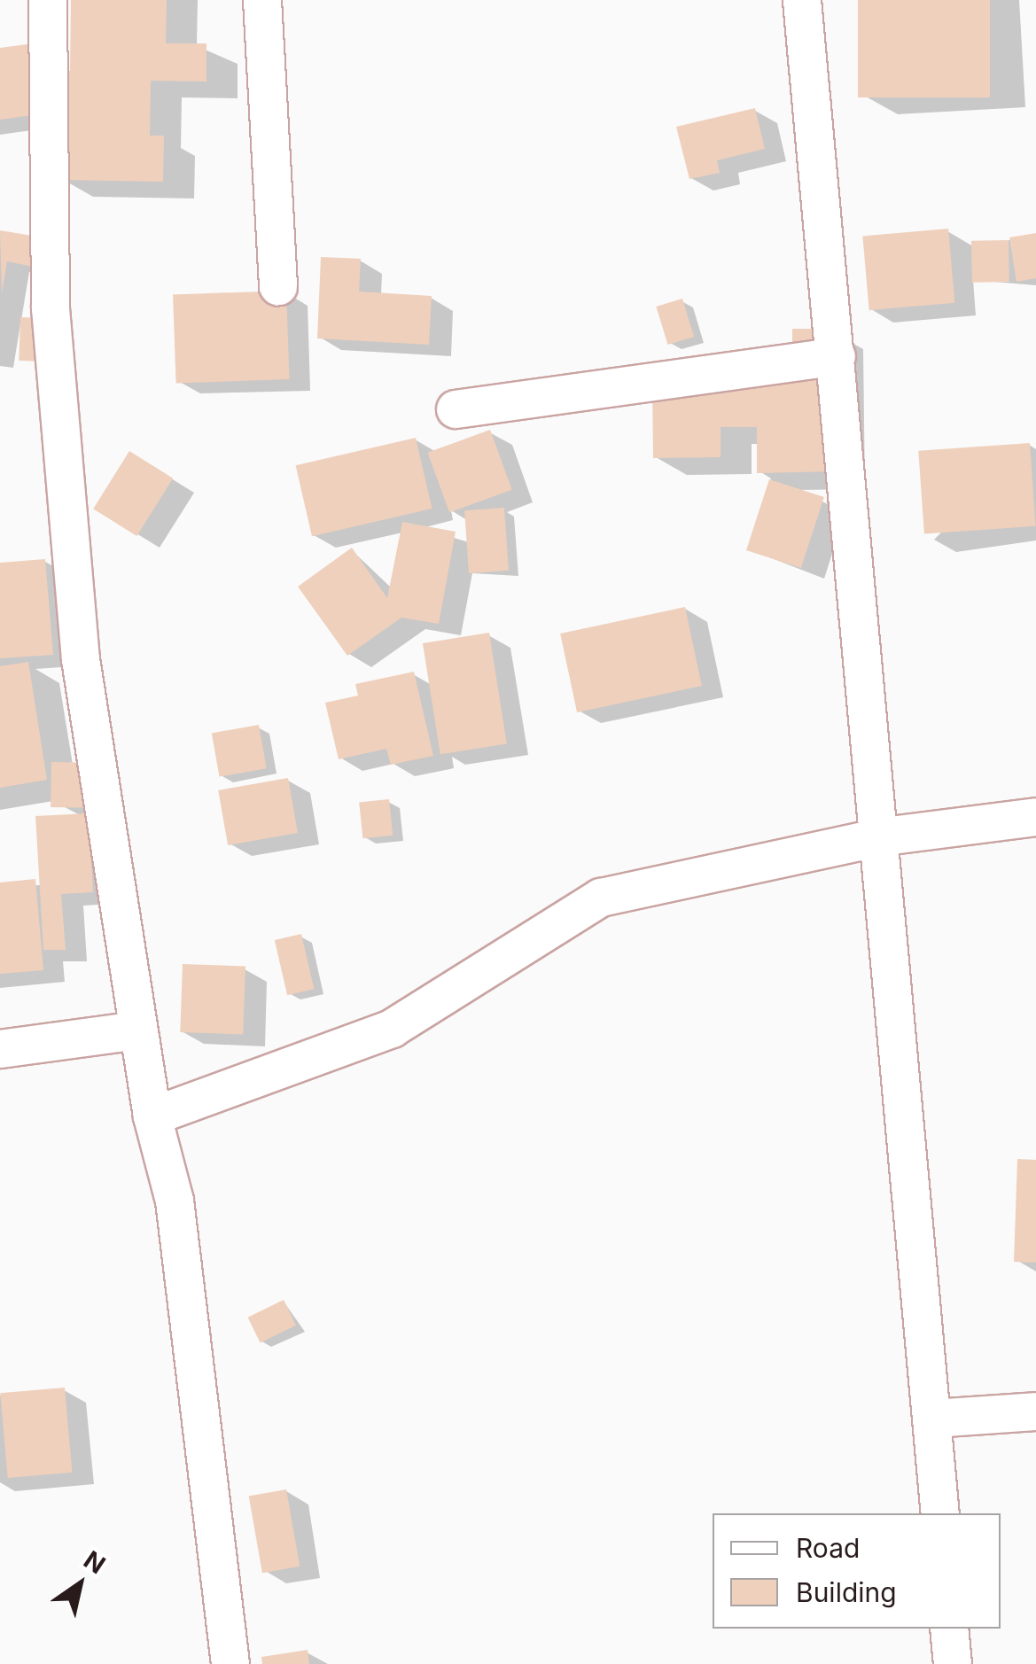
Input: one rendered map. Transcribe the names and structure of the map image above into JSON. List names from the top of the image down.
{
  "legend": ["Road", "Building"],
  "north": "top right"
}
